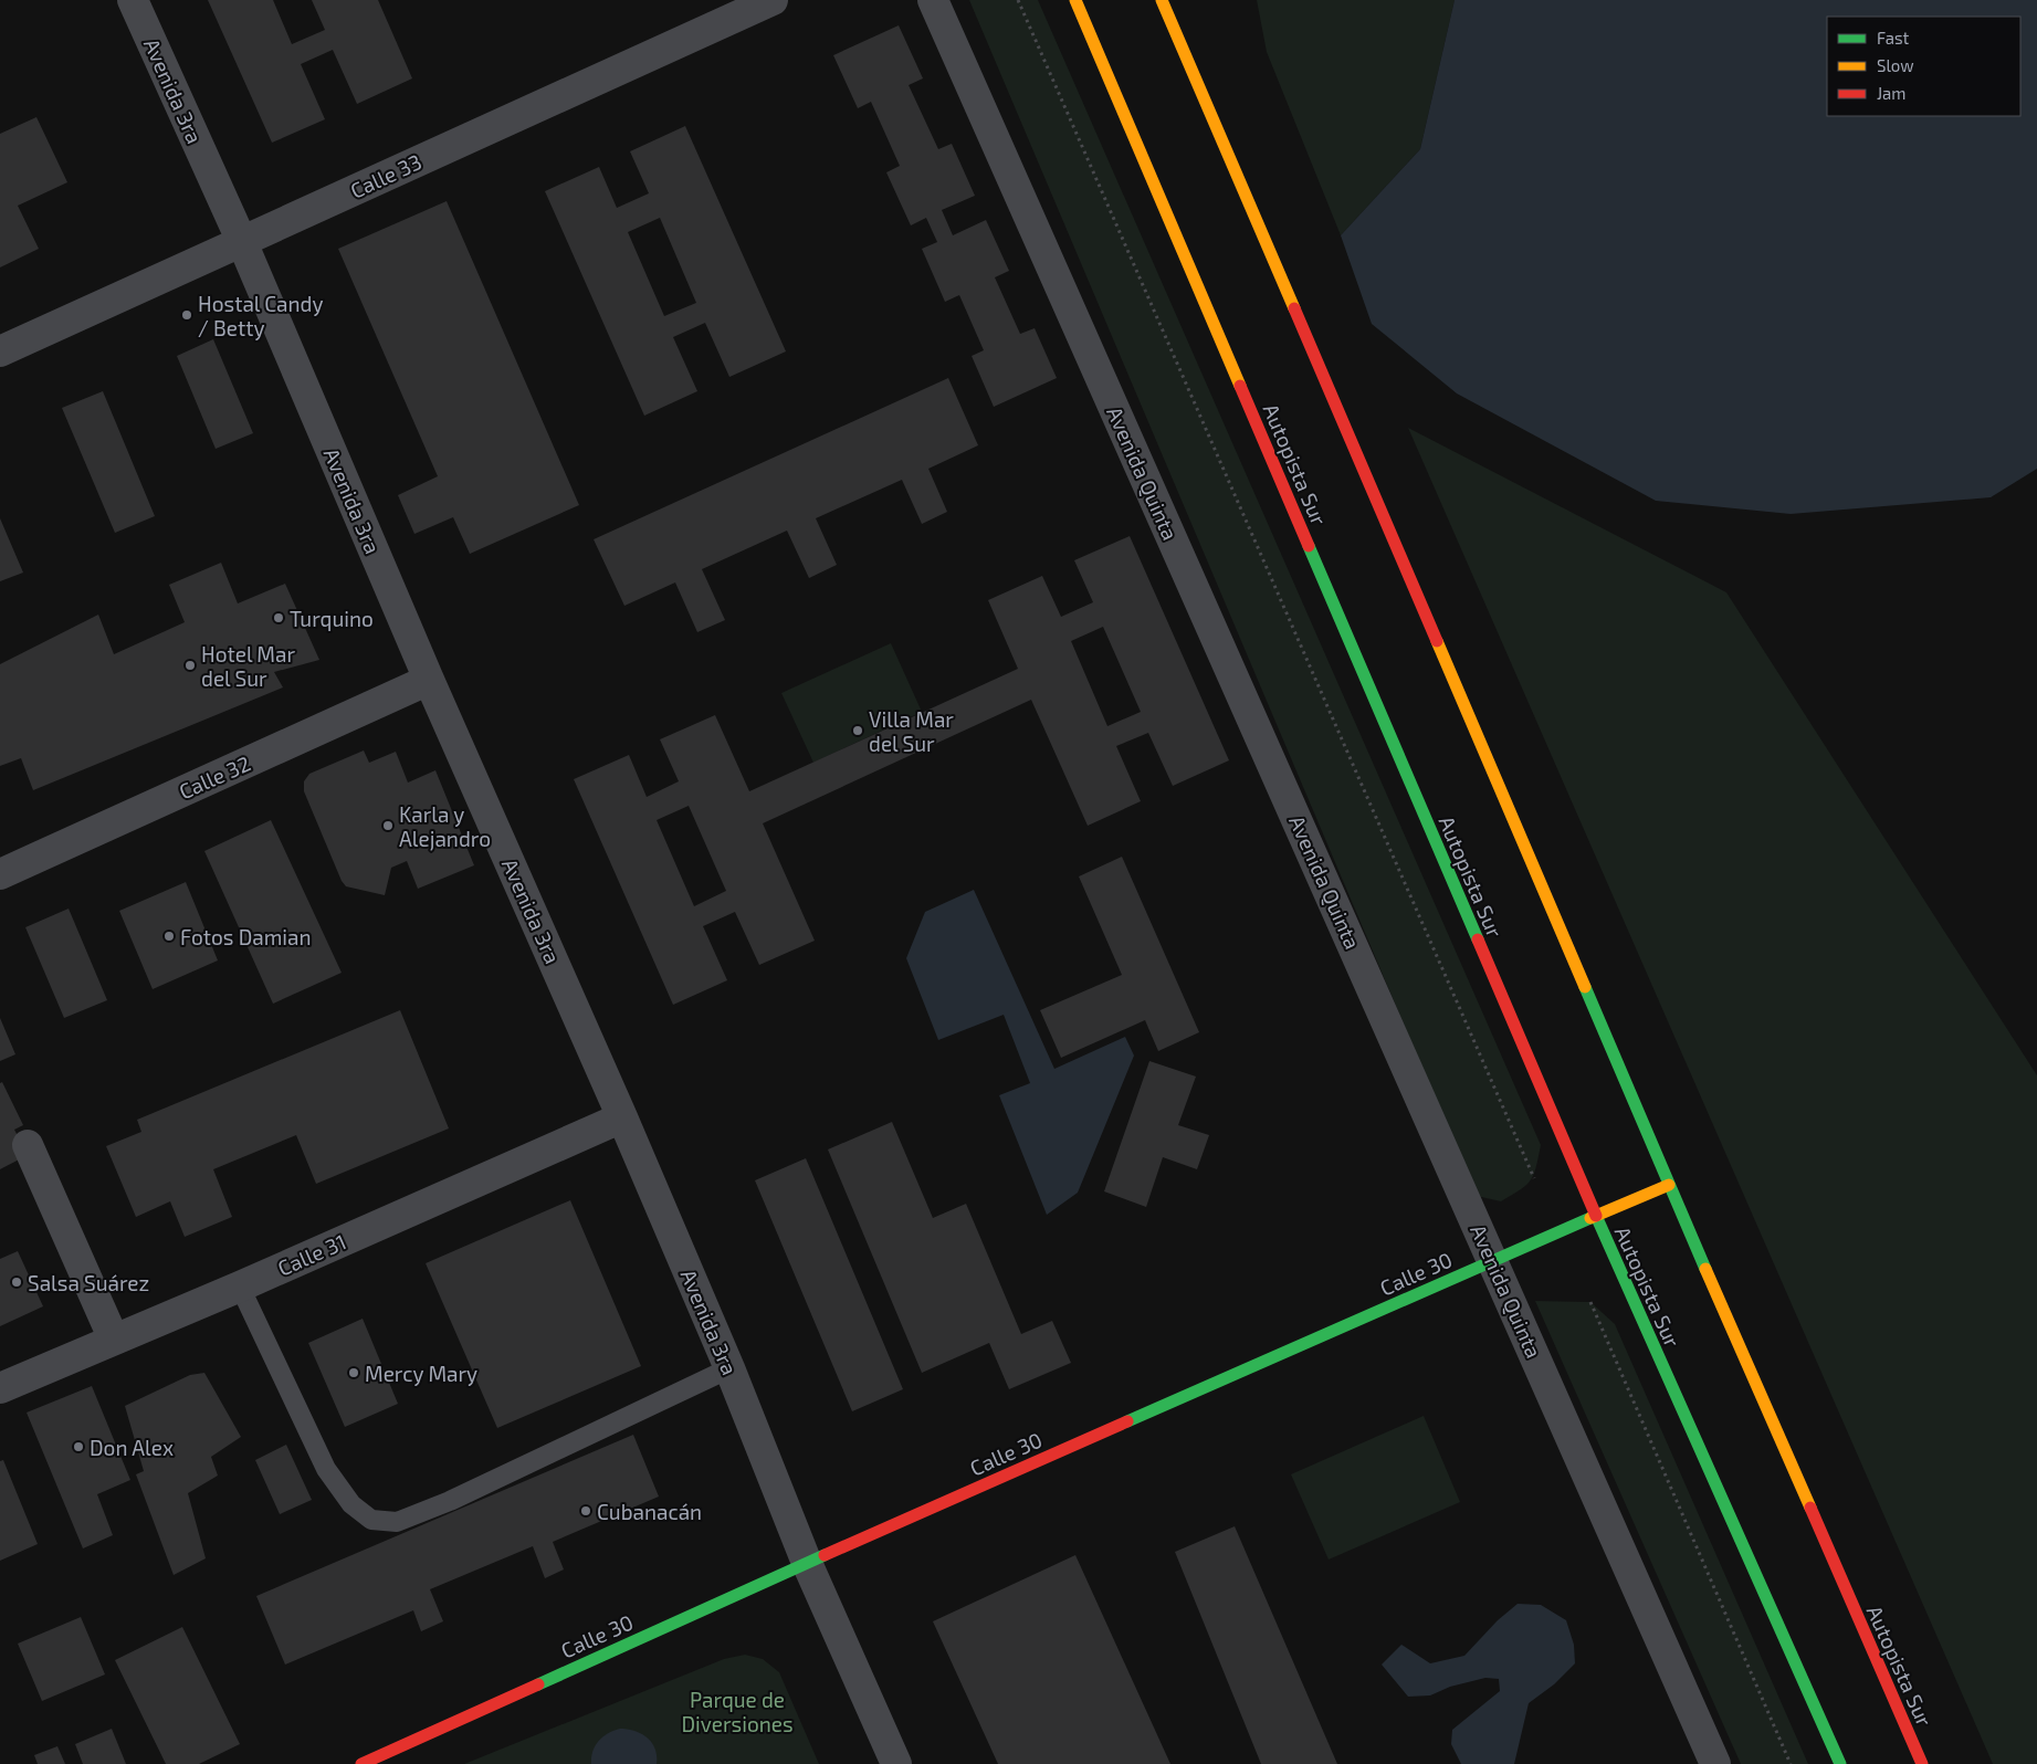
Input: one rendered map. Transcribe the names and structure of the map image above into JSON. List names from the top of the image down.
{
  "streets": {
    "main road": ["Autopista Sur", "Calle 30"],
    "street": [
      "Avenida 3ra",
      "Calle 33",
      "Avenida Quinta",
      "Calle 32",
      "Calle 31"
    ]
  },
  "crossings": [
    ["Avenida 3ra", "Calle 33"],
    ["Avenida 3ra", "Calle 32"],
    ["Avenida 3ra", "Calle 31"],
    ["Avenida 3ra", "Calle 30"],
    ["Autopista Sur", "Calle 30"],
    ["Avenida Quinta", "Calle 30"]
  ],
  "parks": ["Parque de Diversiones"],
  "places": [
    "Hostal Candy / Betty",
    "Turquino",
    "Hotel Mar del Sur",
    "Villa Mar del Sur",
    "Karla y Alejandro",
    "Fotos Damian",
    "Salsa Suárez",
    "Mercy Mary",
    "Don Alex",
    "Cubanacán"
  ],
  "legend": ["Fast", "Slow", "Jam"]
}
